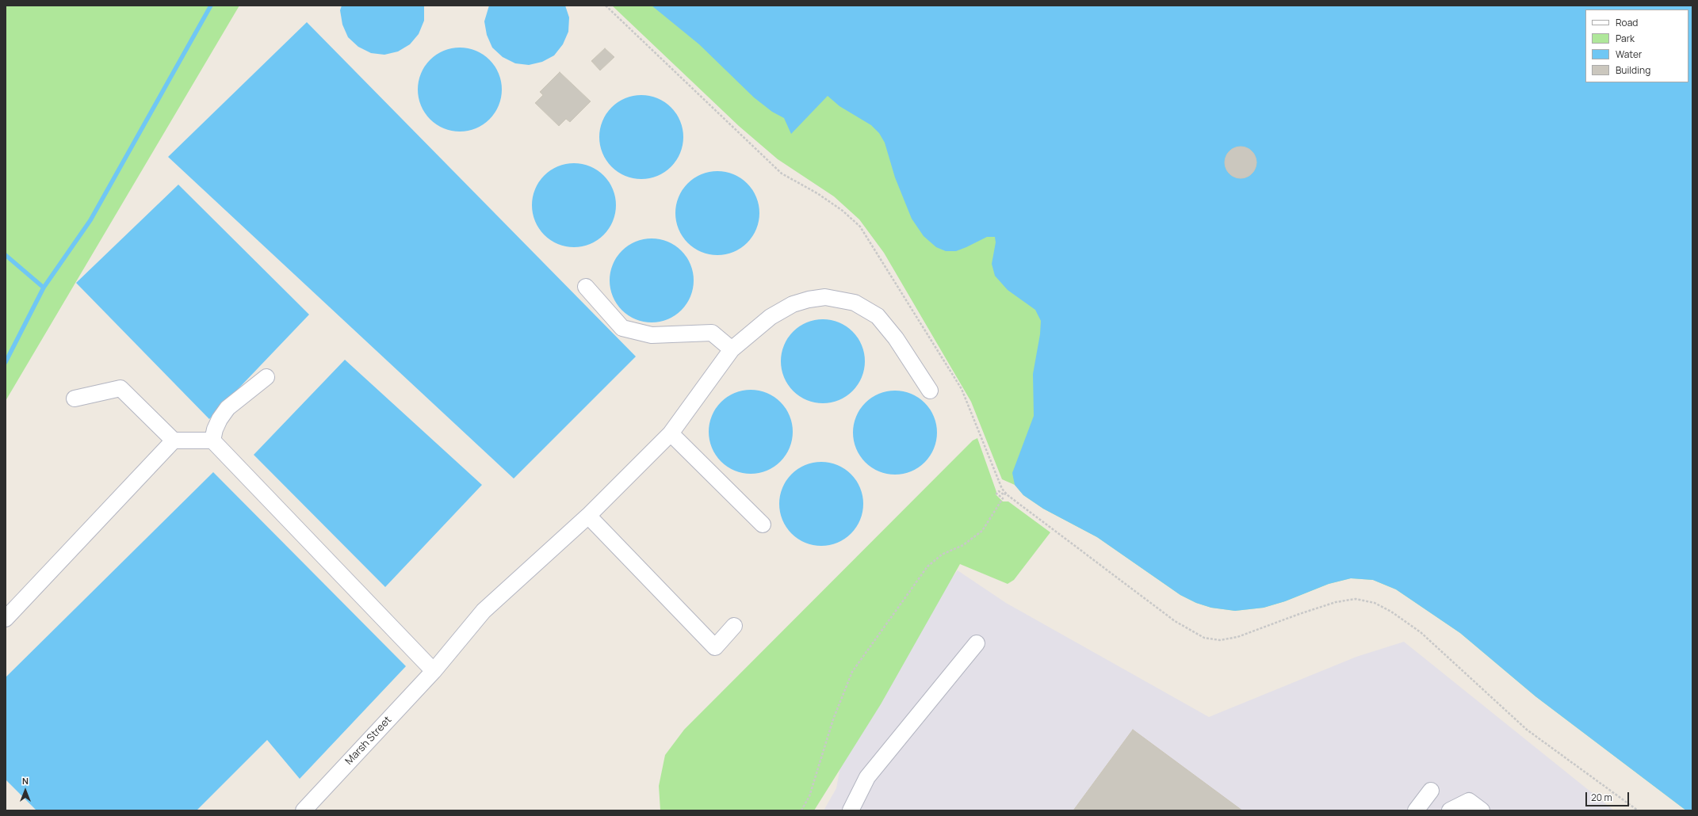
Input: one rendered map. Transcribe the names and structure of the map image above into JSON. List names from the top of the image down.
{
  "streets": {
    "lane": ["Marsh Street"]
  },
  "legend": [
    "Road",
    "Park",
    "Water",
    "Building"
  ],
  "scale_bar": "20 m",
  "north": "top"
}
